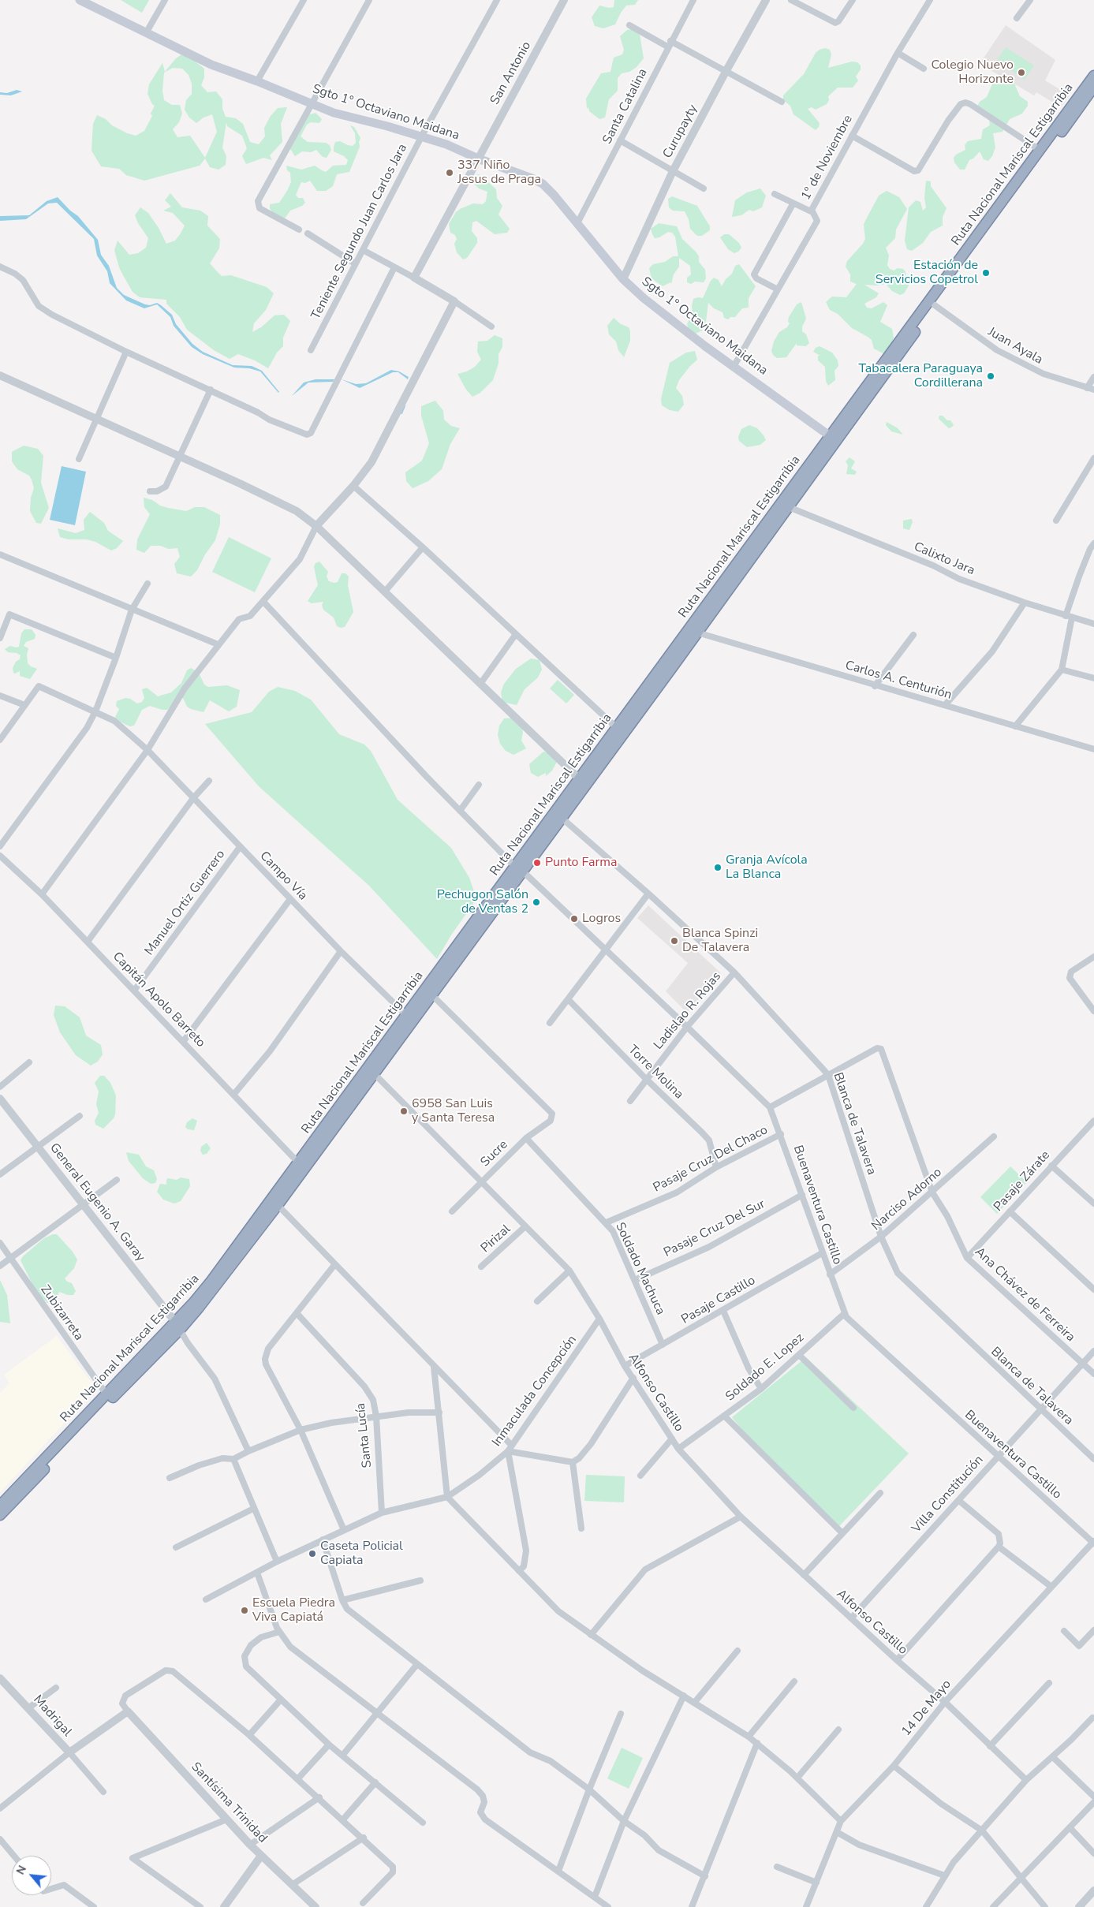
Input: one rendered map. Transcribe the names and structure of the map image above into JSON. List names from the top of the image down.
{
  "streets": {
    "highway": ["Ruta Nacional Mariscal Estigarribia"],
    "main road": ["Sgto 1° Octaviano Maidana"],
    "street": [
      "San Antonio",
      "Santa Catalina",
      "Curupayty",
      "1º de Noviembre",
      "Teniente Segundo Juan Carlos Jara",
      "Juan Ayala",
      "Calixto Jara",
      "Carlos A. Centurión",
      "Campo Vía",
      "Manuel Ortiz Guerrero",
      "Capitán Apolo Barreto",
      "Ladislao R. Rojas",
      "Torre Molina",
      "Blanca de Talavera",
      "Sucre",
      "Pasaje Cruz Del Chaco",
      "Pasaje Zárate",
      "Narciso Adorno",
      "General Eugenio A. Garay",
      "Buenaventura Castillo",
      "Pasaje Cruz Del Sur",
      "Pirizal",
      "Soldado Machuca",
      "Ana Chávez de Ferreira",
      "Pasaje Castillo",
      "Zubizarreta",
      "Soldado E. Lopez",
      "Inmaculada Concepción",
      "Alfonso Castillo",
      "Santa Lucía",
      "Villa Constitución",
      "14 De Mayo",
      "Madrigal",
      "Santísima Trinidad"
    ]
  },
  "crossings": [
    ["San Antonio", "Sgto 1° Octaviano Maidana"],
    ["Santa Catalina", "Sgto 1° Octaviano Maidana"],
    ["Sgto 1° Octaviano Maidana", "Curupayty"],
    ["Sgto 1° Octaviano Maidana", "1º de Noviembre"],
    ["Sgto 1° Octaviano Maidana", "Ruta Nacional Mariscal Estigarribia"],
    ["Sgto 1° Octaviano Maidana", "Teniente Segundo Juan Carlos Jara"],
    ["Ruta Nacional Mariscal Estigarribia", "Juan Ayala"],
    ["Ruta Nacional Mariscal Estigarribia", "Calixto Jara"],
    ["Ruta Nacional Mariscal Estigarribia", "Carlos A. Centurión"],
    ["Ruta Nacional Mariscal Estigarribia", "Campo Vía"],
    ["Ruta Nacional Mariscal Estigarribia", "Capitán Apolo Barreto"],
    ["Ruta Nacional Mariscal Estigarribia", "Blanca de Talavera"],
    ["Ruta Nacional Mariscal Estigarribia", "Sucre"],
    ["Ruta Nacional Mariscal Estigarribia", "General Eugenio A. Garay"],
    ["Ruta Nacional Mariscal Estigarribia", "Buenaventura Castillo"],
    ["Ruta Nacional Mariscal Estigarribia", "Zubizarreta"],
    ["Ruta Nacional Mariscal Estigarribia", "Alfonso Castillo"],
    ["Campo Vía", "Manuel Ortiz Guerrero"],
    ["Manuel Ortiz Guerrero", "Capitán Apolo Barreto"],
    ["Ladislao R. Rojas", "Torre Molina"],
    ["Ladislao R. Rojas", "Blanca de Talavera"],
    ["Ladislao R. Rojas", "Buenaventura Castillo"],
    ["Torre Molina", "Pasaje Cruz Del Chaco"],
    ["Blanca de Talavera", "Narciso Adorno"],
    ["Blanca de Talavera", "Ana Chávez de Ferreira"],
    ["Blanca de Talavera", "Villa Constitución"],
    ["Sucre", "Soldado Machuca"],
    ["Sucre", "Alfonso Castillo"],
    ["Pasaje Cruz Del Chaco", "Buenaventura Castillo"],
    ["Pasaje Cruz Del Chaco", "Soldado Machuca"],
    ["Pasaje Zárate", "Ana Chávez de Ferreira"],
    ["Narciso Adorno", "Buenaventura Castillo"],
    ["Narciso Adorno", "Ana Chávez de Ferreira"],
    ["Buenaventura Castillo", "Pasaje Cruz Del Sur"],
    ["Buenaventura Castillo", "Pasaje Castillo"],
    ["Buenaventura Castillo", "Soldado E. Lopez"],
    ["Buenaventura Castillo", "Villa Constitución"],
    ["Buenaventura Castillo", "14 De Mayo"],
    ["Pasaje Cruz Del Sur", "Soldado Machuca"],
    ["Pirizal", "Alfonso Castillo"],
    ["Soldado Machuca", "Pasaje Castillo"],
    ["Ana Chávez de Ferreira", "Villa Constitución"],
    ["Pasaje Castillo", "Alfonso Castillo"],
    ["Soldado E. Lopez", "Alfonso Castillo"],
    ["Inmaculada Concepción", "Alfonso Castillo"],
    ["Inmaculada Concepción", "Santa Lucía"],
    ["Alfonso Castillo", "Villa Constitución"],
    ["Alfonso Castillo", "14 De Mayo"],
    ["Madrigal", "Santísima Trinidad"]
  ],
  "places": [
    "Colegio Nuevo Horizonte",
    "337 Niño Jesus de Praga",
    "Estación de Servicios Copetrol",
    "Tabacalera Paraguaya Cordillerana",
    "Punto Farma",
    "Granja Avícola La Blanca",
    "Pechugon Salón de Ventas 2",
    "Logros",
    "Blanca Spinzi De Talavera",
    "6958 San Luis y Santa Teresa",
    "Caseta Policial Capiata",
    "Escuela Piedra Viva Capiatá"
  ],
  "north": "top left"
}
